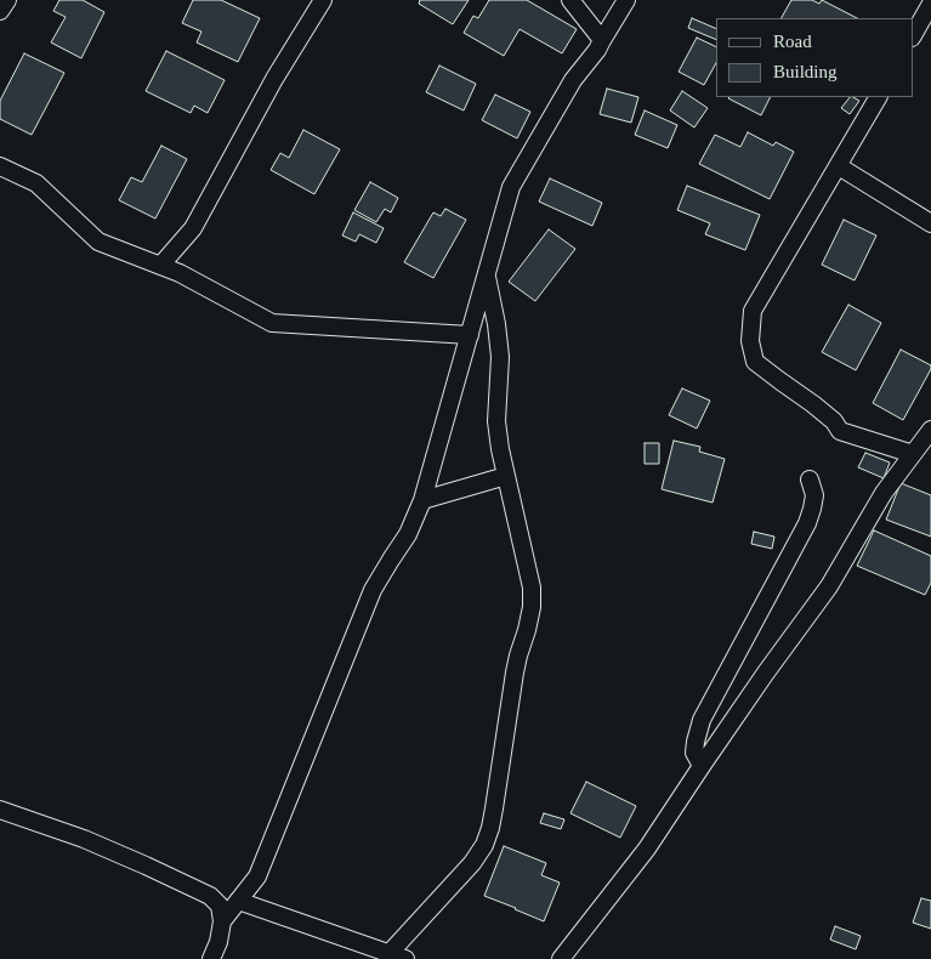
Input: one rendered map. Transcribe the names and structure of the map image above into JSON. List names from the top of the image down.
{
  "legend": ["Road", "Building"]
}
